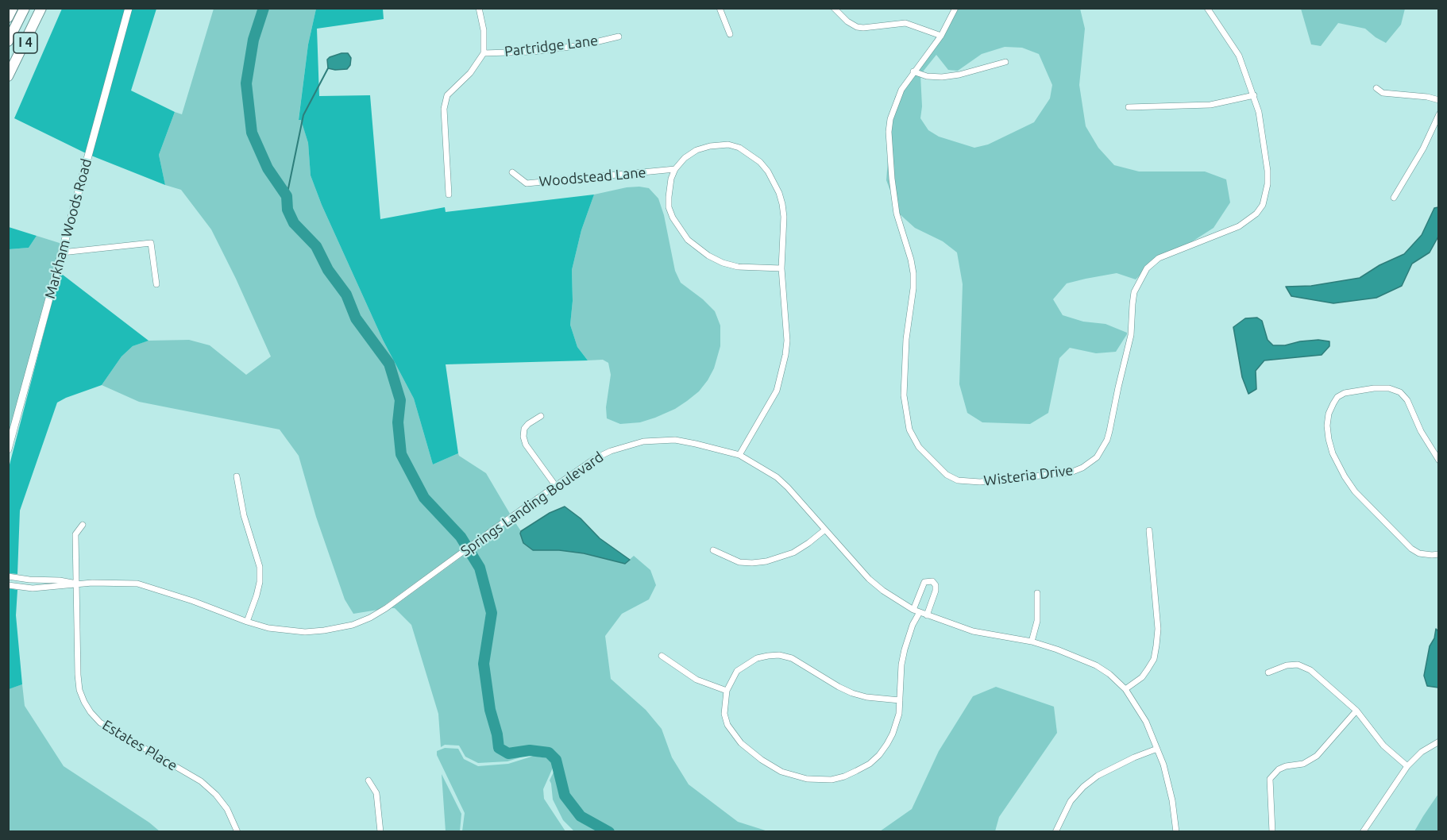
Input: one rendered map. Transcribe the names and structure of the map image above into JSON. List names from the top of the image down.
{
  "streets": {
    "highway": ["I 4"],
    "main road": ["Markham Woods Road"],
    "street": [
      "Partridge Lane",
      "Woodstead Lane",
      "Wisteria Drive",
      "Springs Landing Boulevard",
      "Estates Place"
    ]
  },
  "crossings": [
    ["Springs Landing Boulevard", "Estates Place"]
  ]
}
